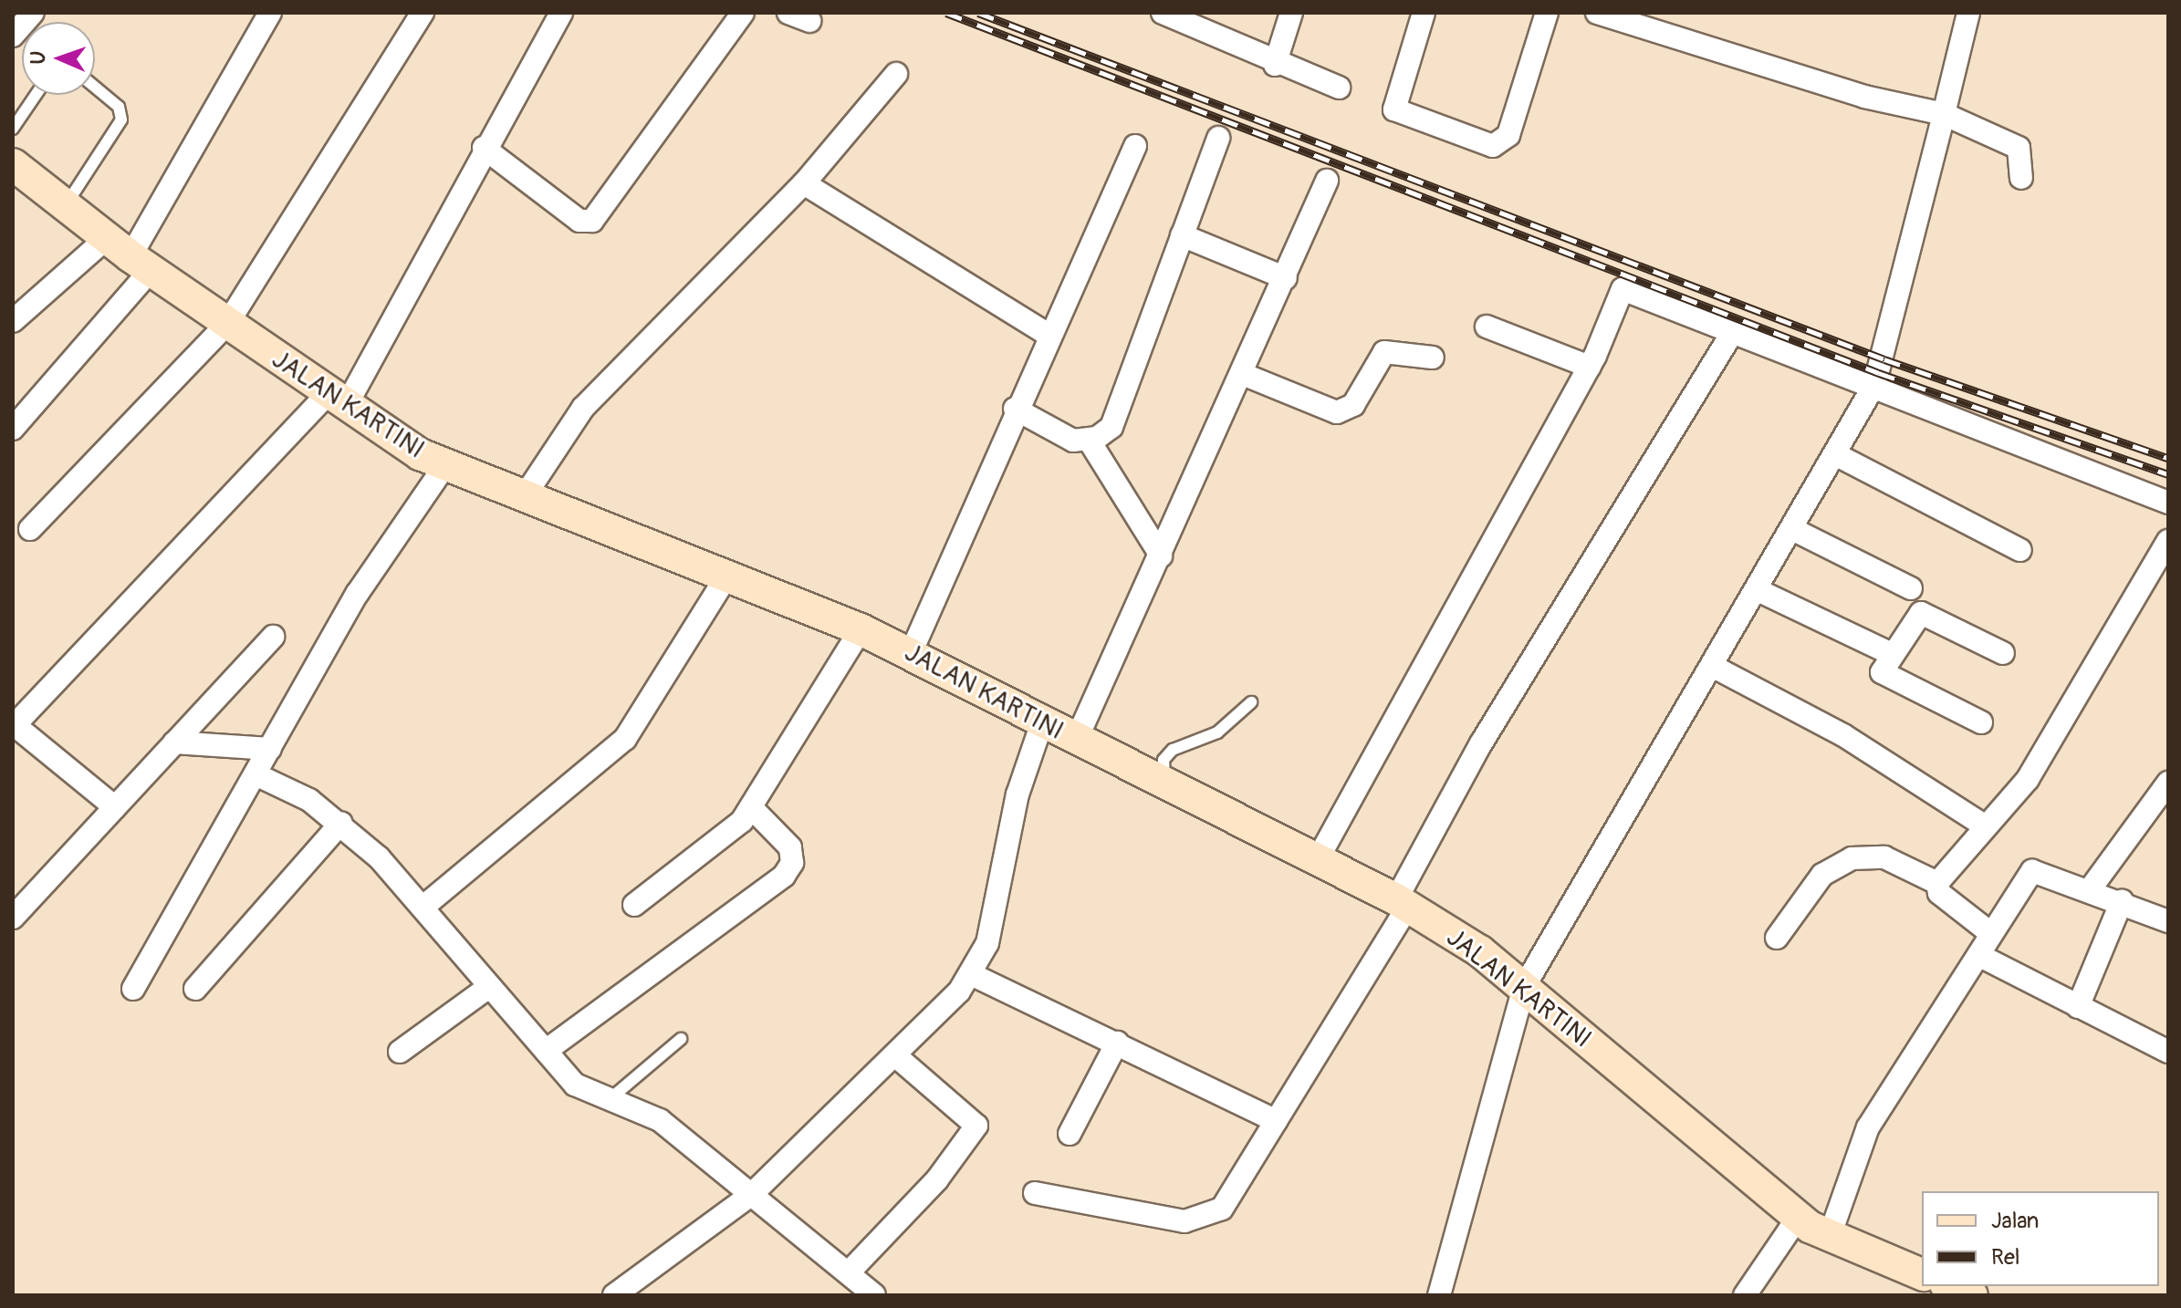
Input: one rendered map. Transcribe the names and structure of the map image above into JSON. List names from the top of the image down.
{
  "streets": {
    "street": ["JALAN KARTINI"]
  },
  "legend": ["Jalan", "Rel"],
  "north": "left"
}
